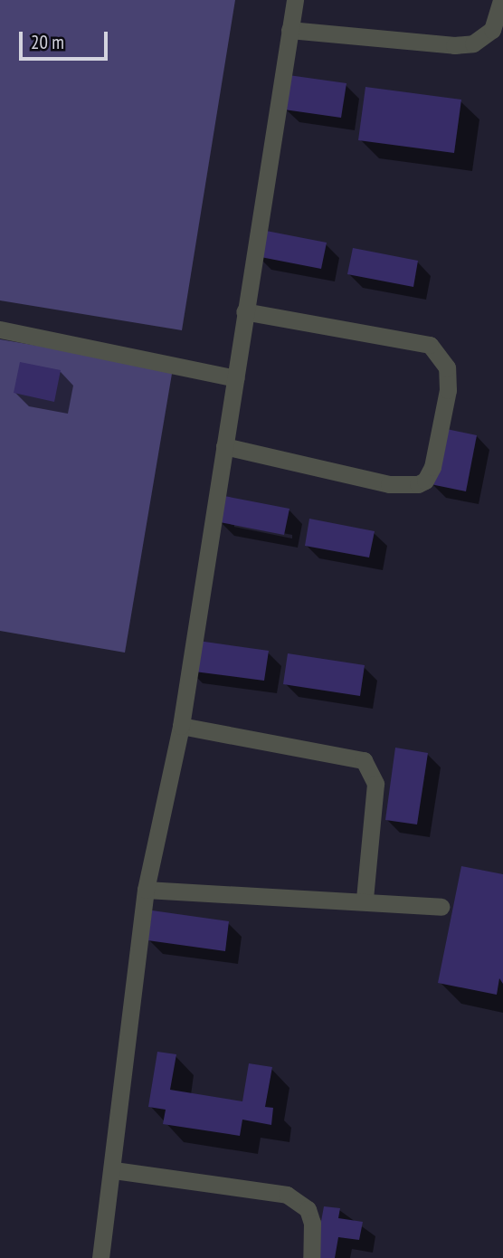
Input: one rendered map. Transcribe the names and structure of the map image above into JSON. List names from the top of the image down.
{
  "scale_bar": "20 m"
}
